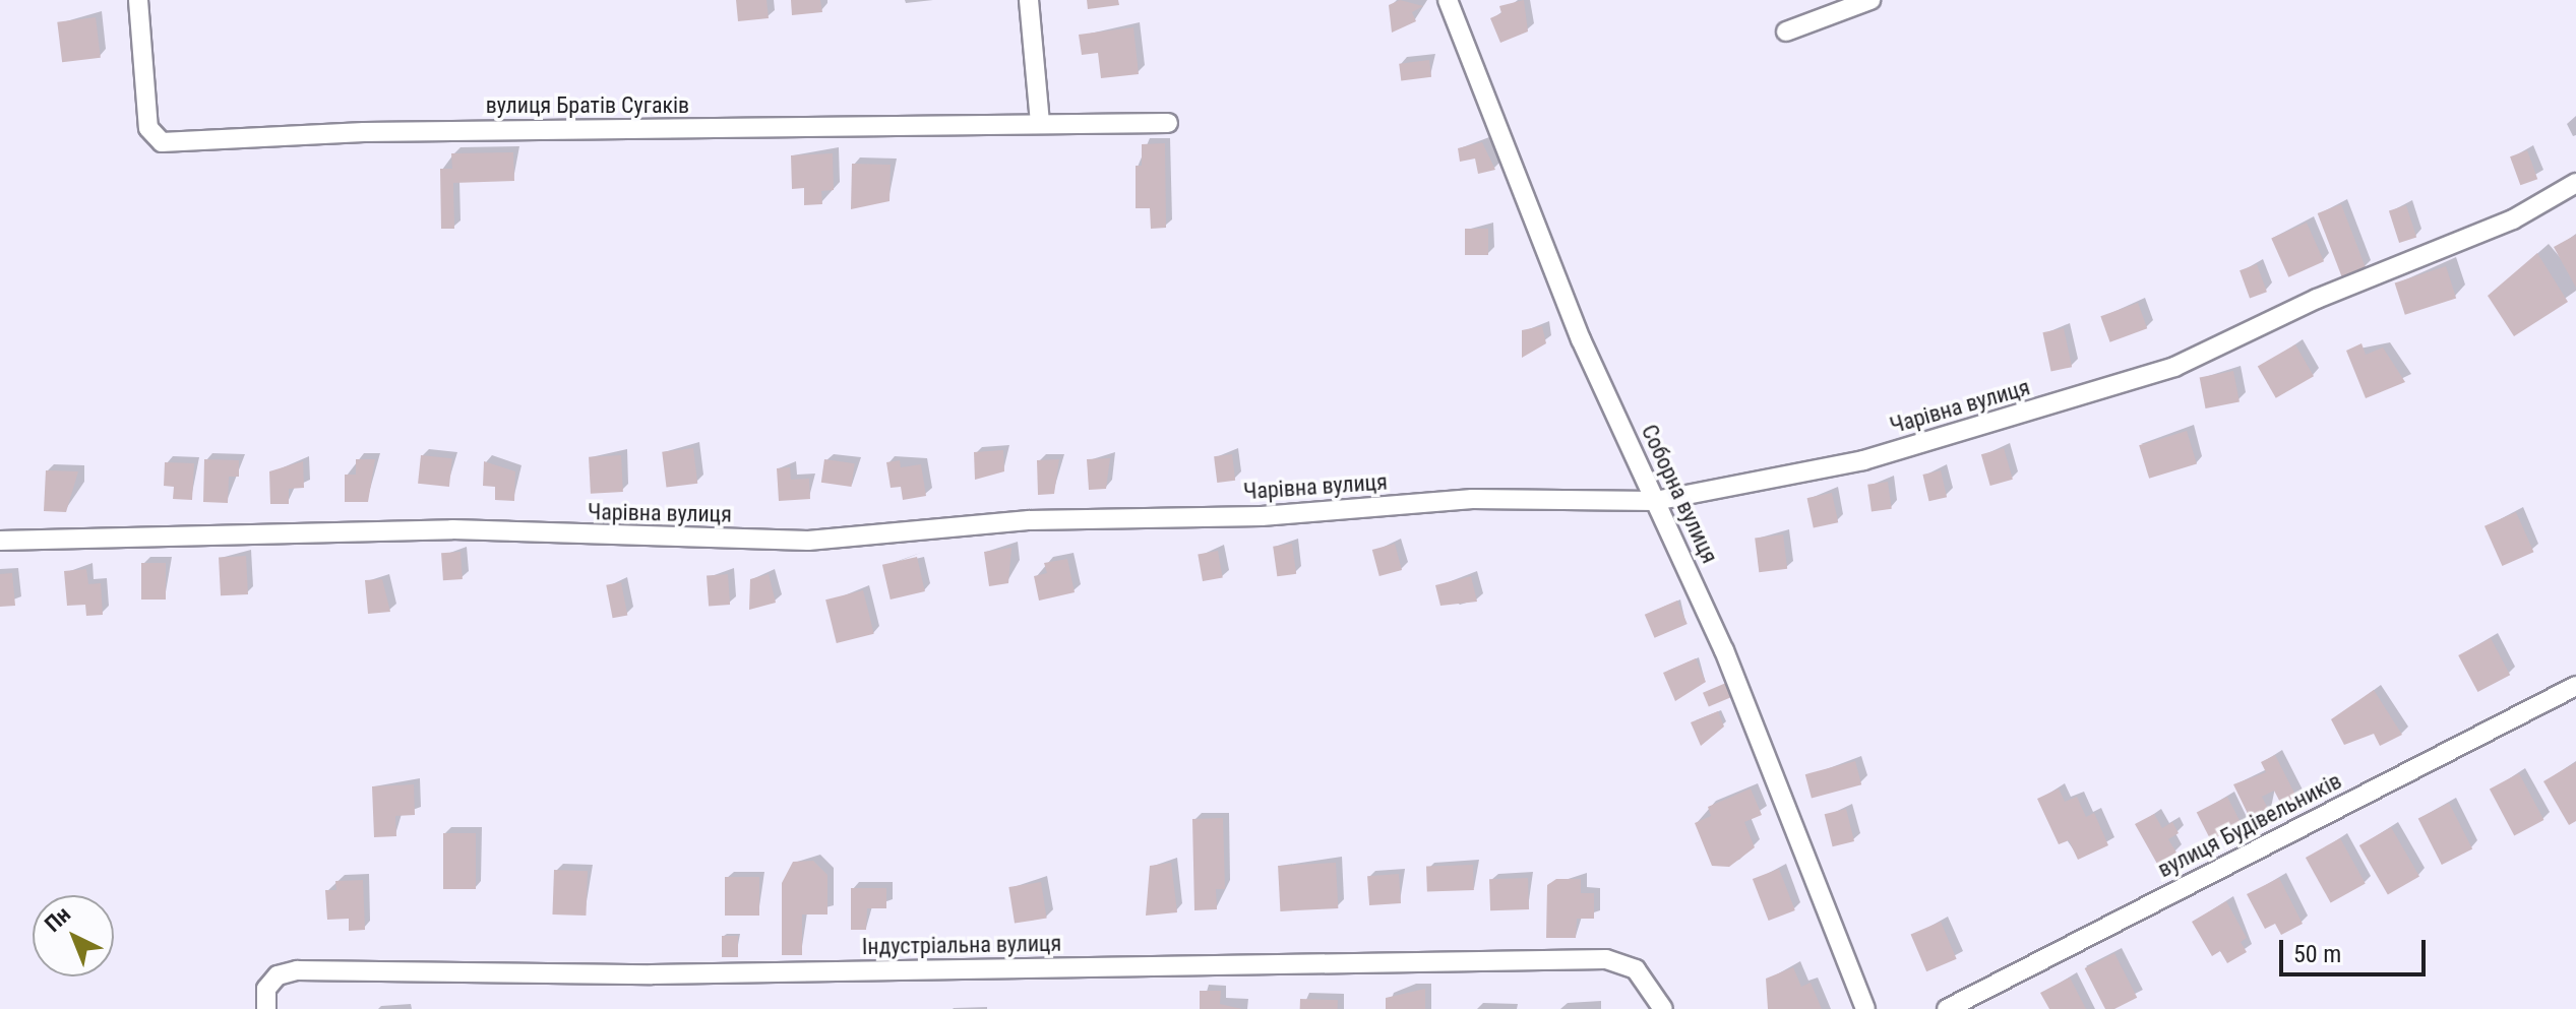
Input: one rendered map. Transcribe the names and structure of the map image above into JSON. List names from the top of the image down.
{
  "streets": {
    "street": [
      "вулиця Братів Сугаків",
      "Чарівна вулиця",
      "Соборна вулиця",
      "вулиця Будівельників",
      "Індустріальна вулиця"
    ]
  },
  "crossings": [
    ["Чарівна вулиця", "Соборна вулиця"]
  ],
  "scale_bar": "50 m",
  "north": "top left"
}
